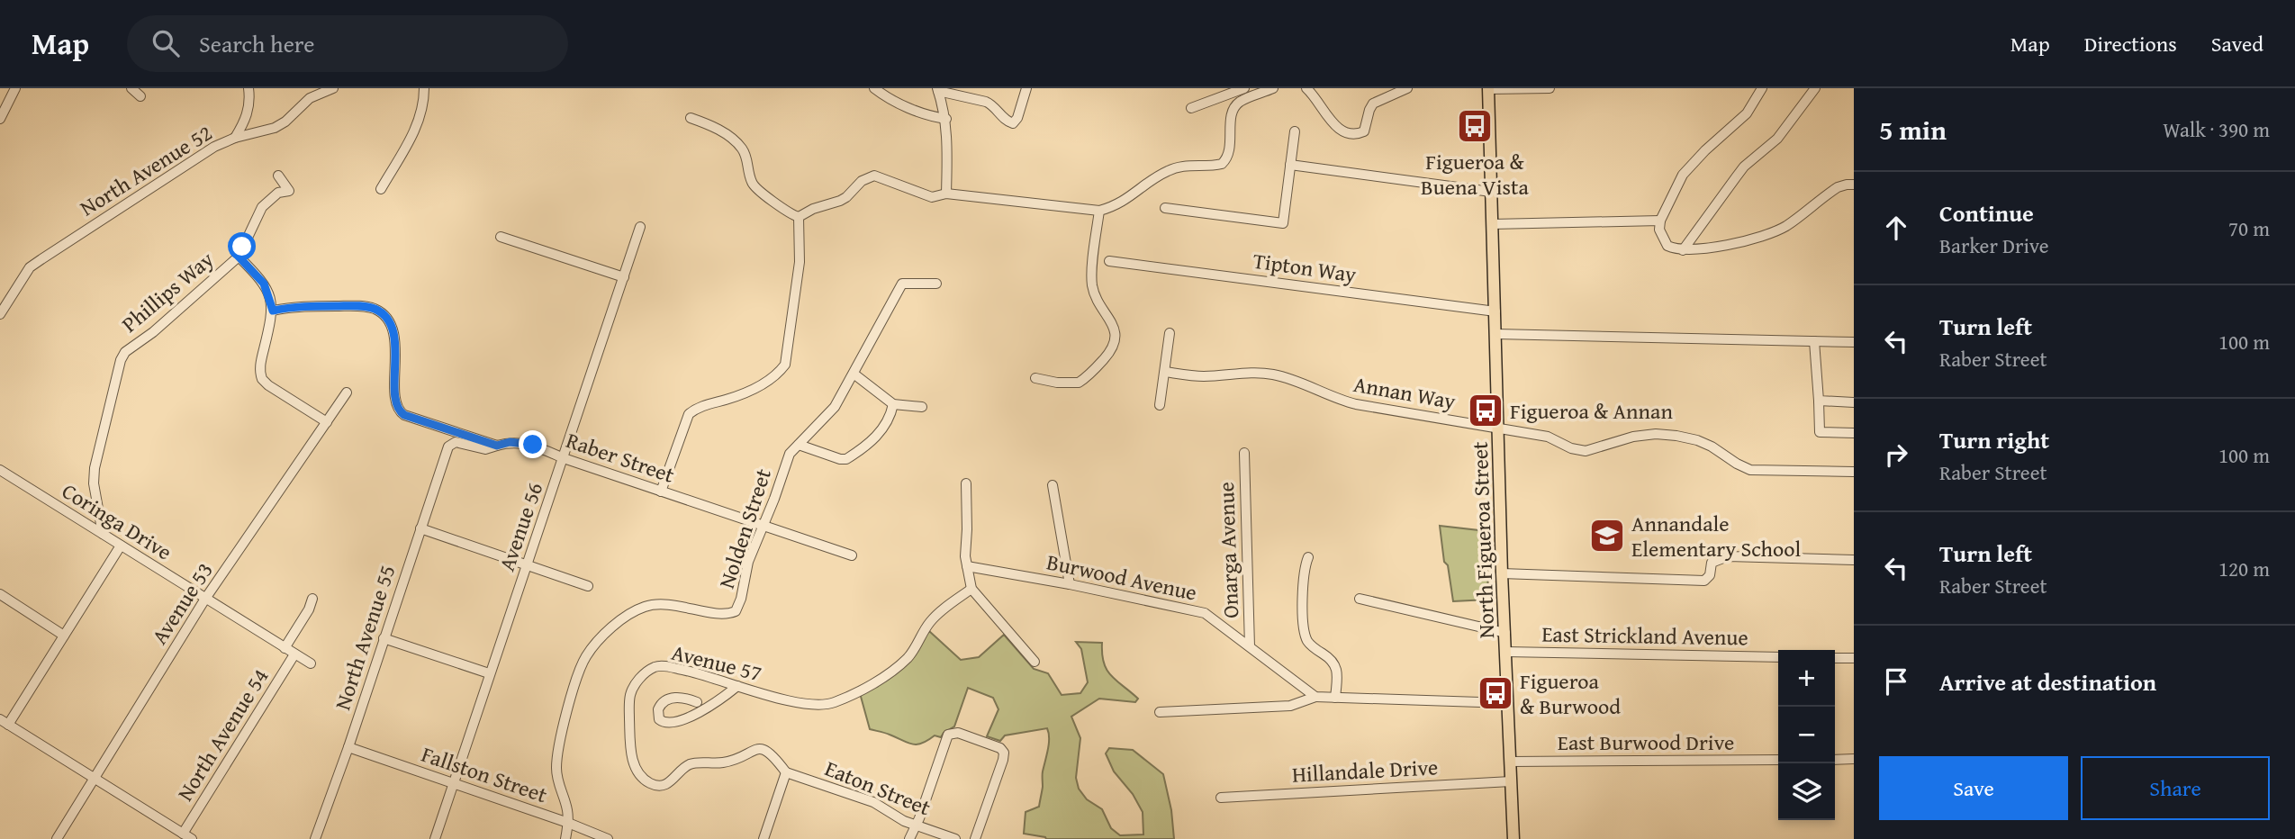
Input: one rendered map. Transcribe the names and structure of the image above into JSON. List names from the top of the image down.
{
  "streets": {
    "main road": ["North Figueroa Street"],
    "street": [
      "North Avenue 52",
      "Tipton Way",
      "Phillips Way",
      "Annan Way",
      "Raber Street",
      "Coringa Drive",
      "Avenue 56",
      "Nolden Street",
      "Onarga Avenue",
      "Burwood Avenue",
      "Avenue 53",
      "East Strickland Avenue",
      "North Avenue 55",
      "Avenue 57",
      "North Avenue 54",
      "East Burwood Drive",
      "Hillandale Drive",
      "Fallston Street",
      "Eaton Street"
    ]
  },
  "crossings": [
    ["Tipton Way", "North Figueroa Street"],
    ["Phillips Way", "Coringa Drive"],
    ["Annan Way", "North Figueroa Street"],
    ["Raber Street", "Avenue 56"],
    ["Raber Street", "Nolden Street"],
    ["Raber Street", "North Avenue 55"],
    ["Coringa Drive", "Avenue 53"],
    ["Coringa Drive", "North Avenue 54"],
    ["Avenue 56", "Fallston Street"],
    ["Nolden Street", "Fallston Street"],
    ["North Figueroa Street", "East Strickland Avenue"],
    ["North Figueroa Street", "East Burwood Drive"],
    ["North Figueroa Street", "Hillandale Drive"],
    ["Onarga Avenue", "Burwood Avenue"],
    ["North Avenue 55", "Fallston Street"],
    ["Avenue 57", "Eaton Street"]
  ],
  "places": {
    "bus stop": ["Figueroa & Buena Vista", "Figueroa & Annan", "Figueroa & Burwood"],
    "school or university": ["Annandale Elementary School"]
  },
  "page": {
    "header": "Map",
    "search": "Search here",
    "nav": ["Map", "Directions", "Saved"],
    "heading": ["5 min", "Walk · 390 m"],
    "list": [
      ["Continue", "Barker Drive", "70 m"],
      ["Turn left", "Raber Street", "100 m"],
      ["Turn right", "Raber Street", "100 m"],
      ["Turn left", "Raber Street", "120 m"],
      "Arrive at destination"
    ],
    "map_buttons": ["+", "−"],
    "buttons": ["Save", "Share"]
  }
}
